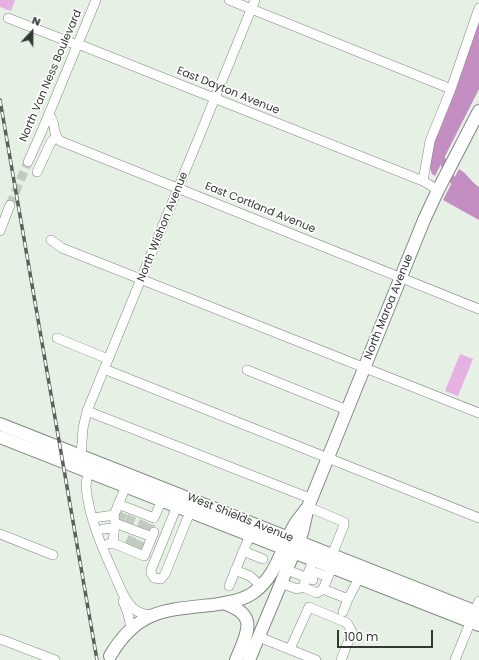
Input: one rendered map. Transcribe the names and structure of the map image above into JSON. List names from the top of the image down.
{
  "streets": {
    "main road": ["North Maroa Avenue", "West Shields Avenue"],
    "street": [
      "North Van Ness Boulevard",
      "East Dayton Avenue",
      "East Cortland Avenue",
      "North Wishon Avenue"
    ]
  },
  "crossings": [
    ["North Van Ness Boulevard", "East Dayton Avenue"],
    ["East Dayton Avenue", "North Wishon Avenue"],
    ["East Dayton Avenue", "North Maroa Avenue"],
    ["East Cortland Avenue", "North Wishon Avenue"],
    ["East Cortland Avenue", "North Maroa Avenue"],
    ["North Wishon Avenue", "West Shields Avenue"],
    ["North Maroa Avenue", "West Shields Avenue"]
  ],
  "scale_bar": "100 m",
  "north": "top"
}
